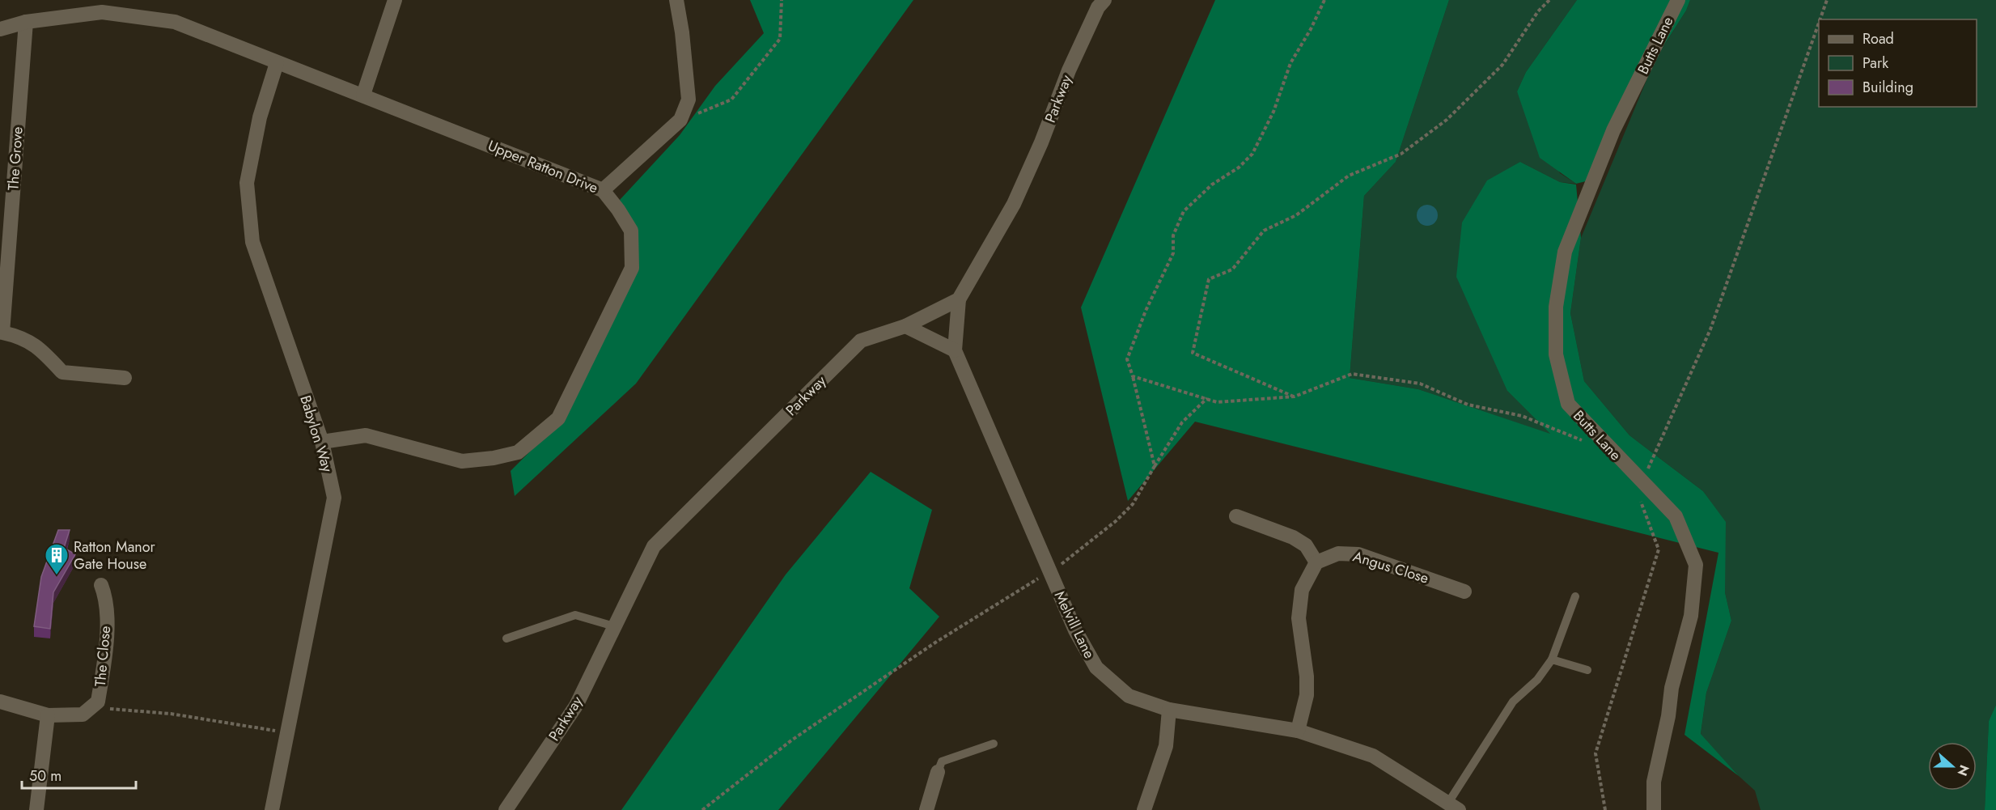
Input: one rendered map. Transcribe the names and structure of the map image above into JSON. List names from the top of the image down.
{
  "streets": {
    "street": [
      "Butts Lane",
      "Parkway",
      "The Grove",
      "Upper Ratton Drive",
      "Babylon Way",
      "Angus Close",
      "Melvill Lane",
      "The Close"
    ]
  },
  "crossings": [
    ["The Grove", "Upper Ratton Drive"],
    ["Upper Ratton Drive", "Babylon Way"]
  ],
  "places": {
    "building": ["Ratton Manor Gate House"]
  },
  "legend": ["Road", "Park", "Building"],
  "scale_bar": "50 m",
  "north": "right"
}
